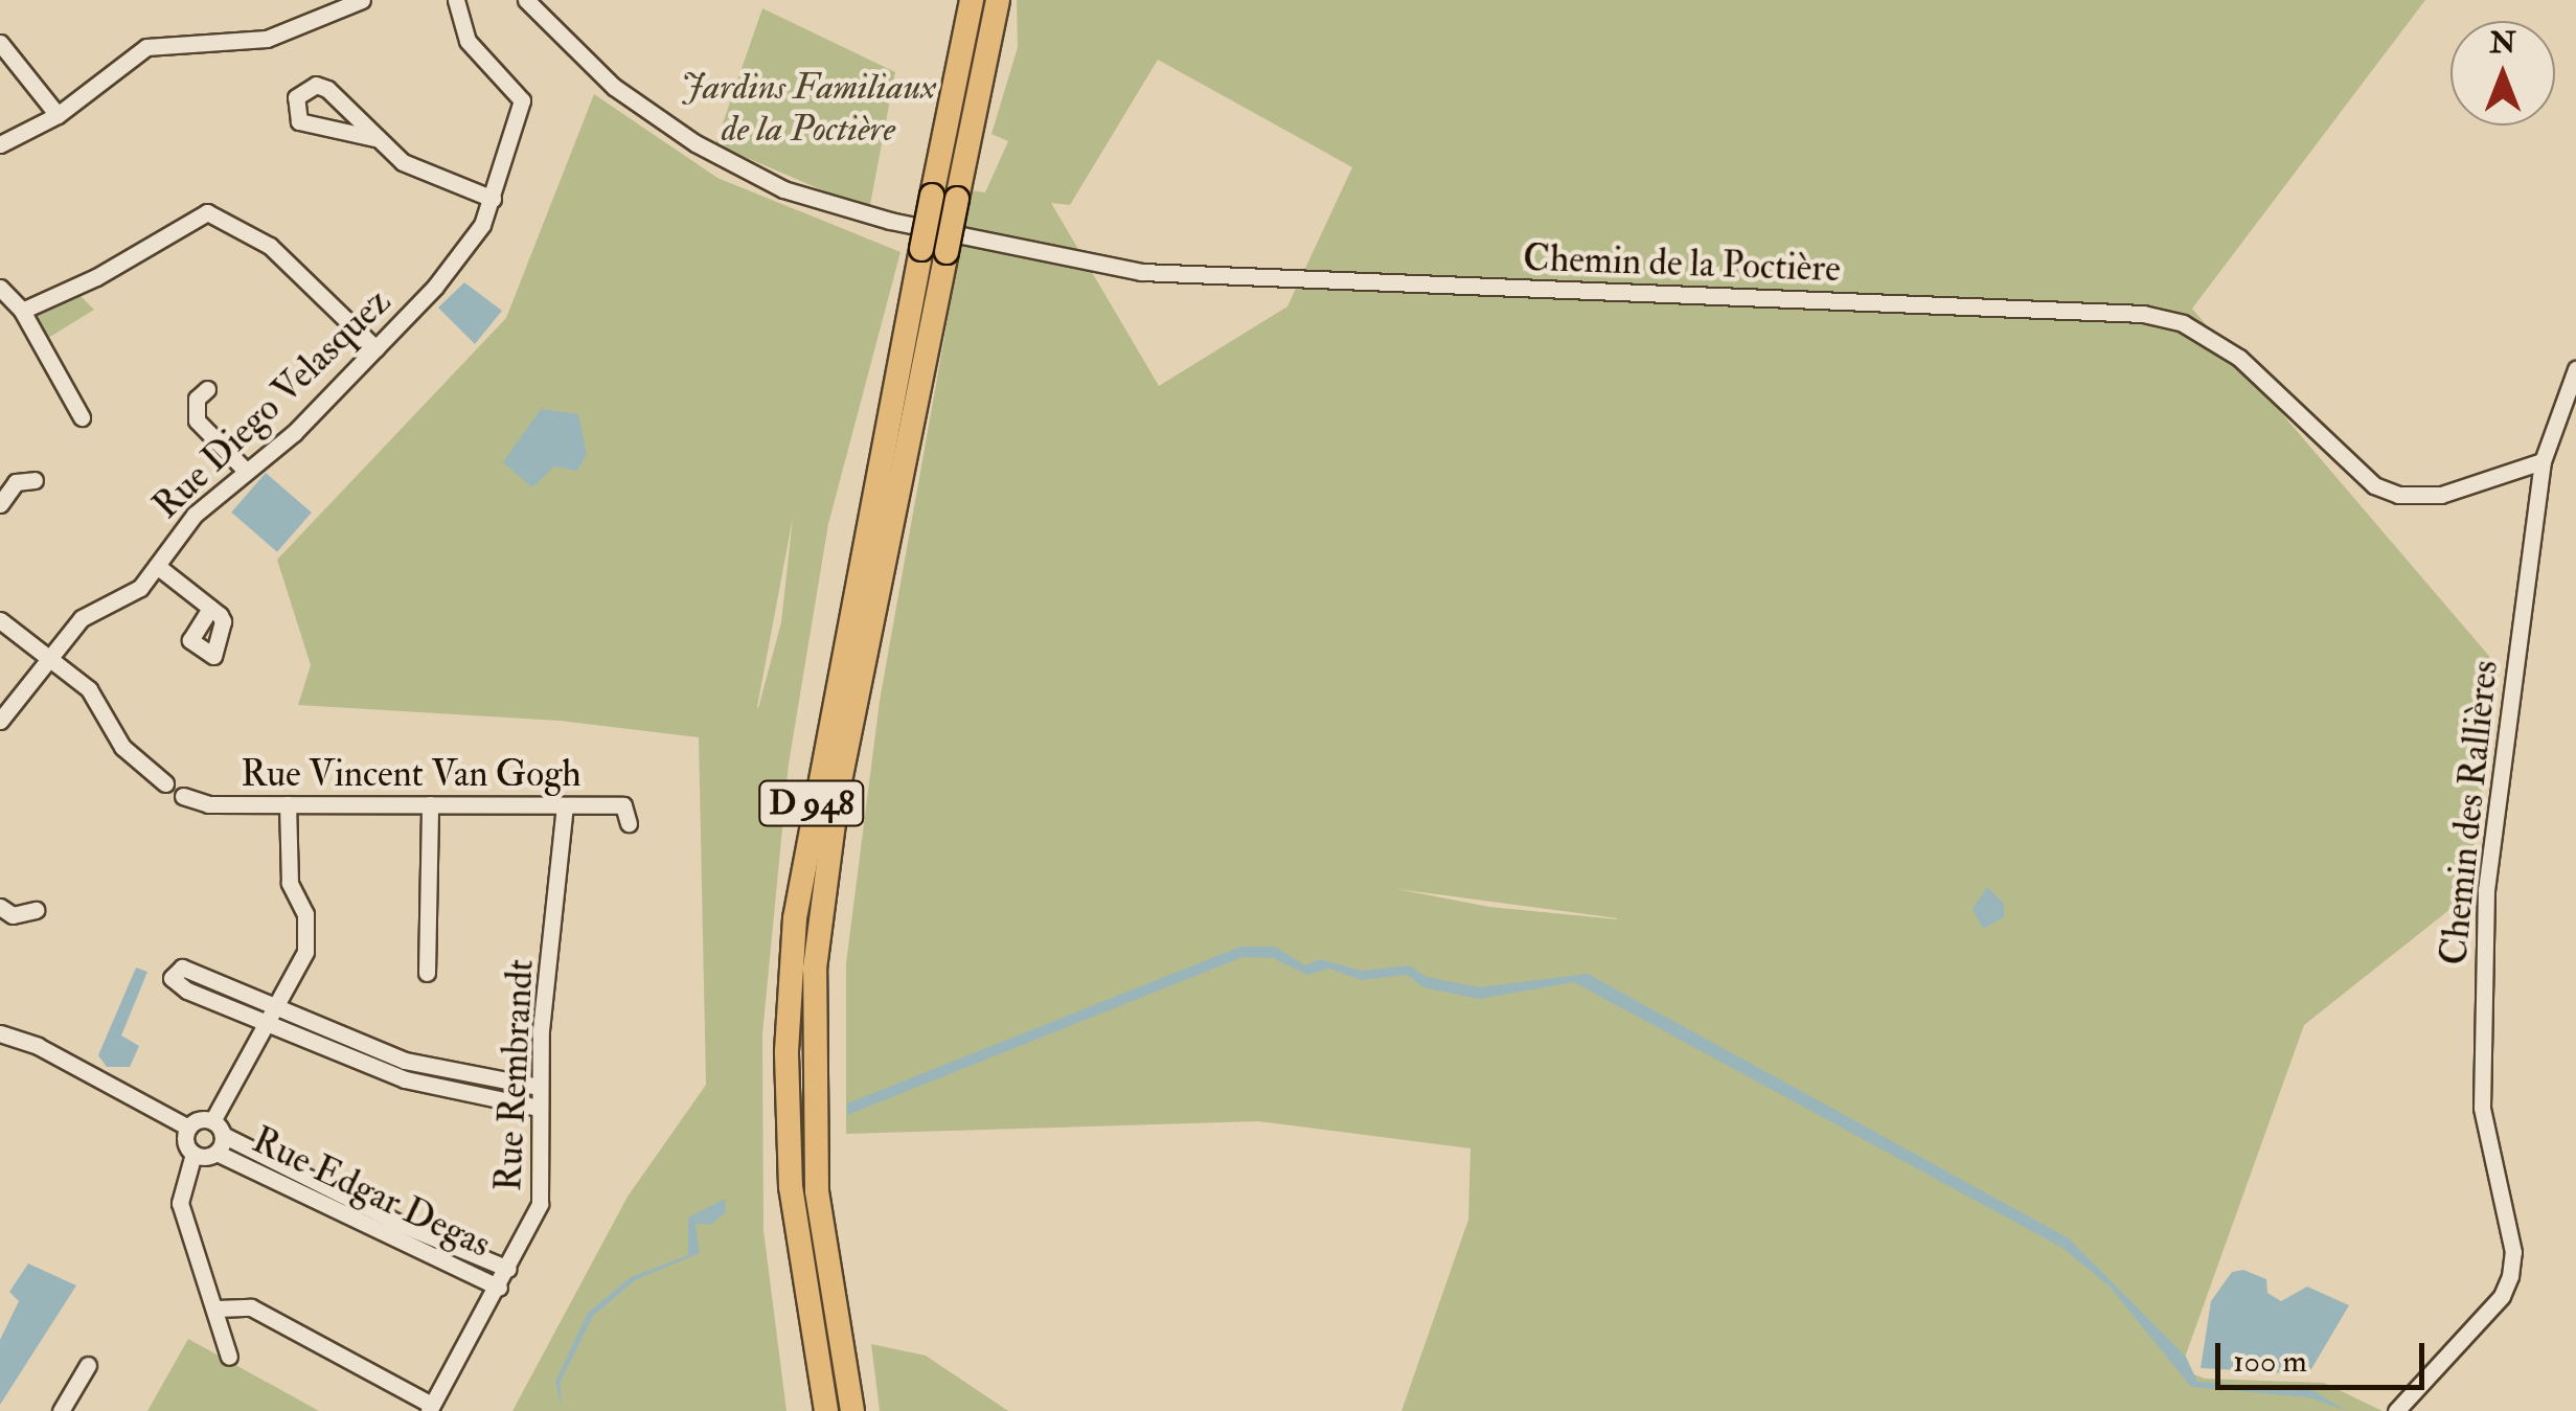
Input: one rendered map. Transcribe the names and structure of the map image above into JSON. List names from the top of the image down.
{
  "streets": {
    "highway": ["D 948"],
    "street": [
      "Chemin de la Poctière",
      "Rue Diego Velasquez",
      "Rue Vincent Van Gogh",
      "Chemin des Rallières",
      "Rue Rembrandt",
      "Rue Edgar Degas"
    ]
  },
  "crossings": [
    ["Chemin de la Poctière", "Chemin des Rallières"],
    ["Rue Vincent Van Gogh", "Rue Rembrandt"],
    ["Rue Rembrandt", "Rue Edgar Degas"]
  ],
  "parks": ["Jardins Familiaux de la Poctière"],
  "scale_bar": "100 m",
  "north": "top"
}
